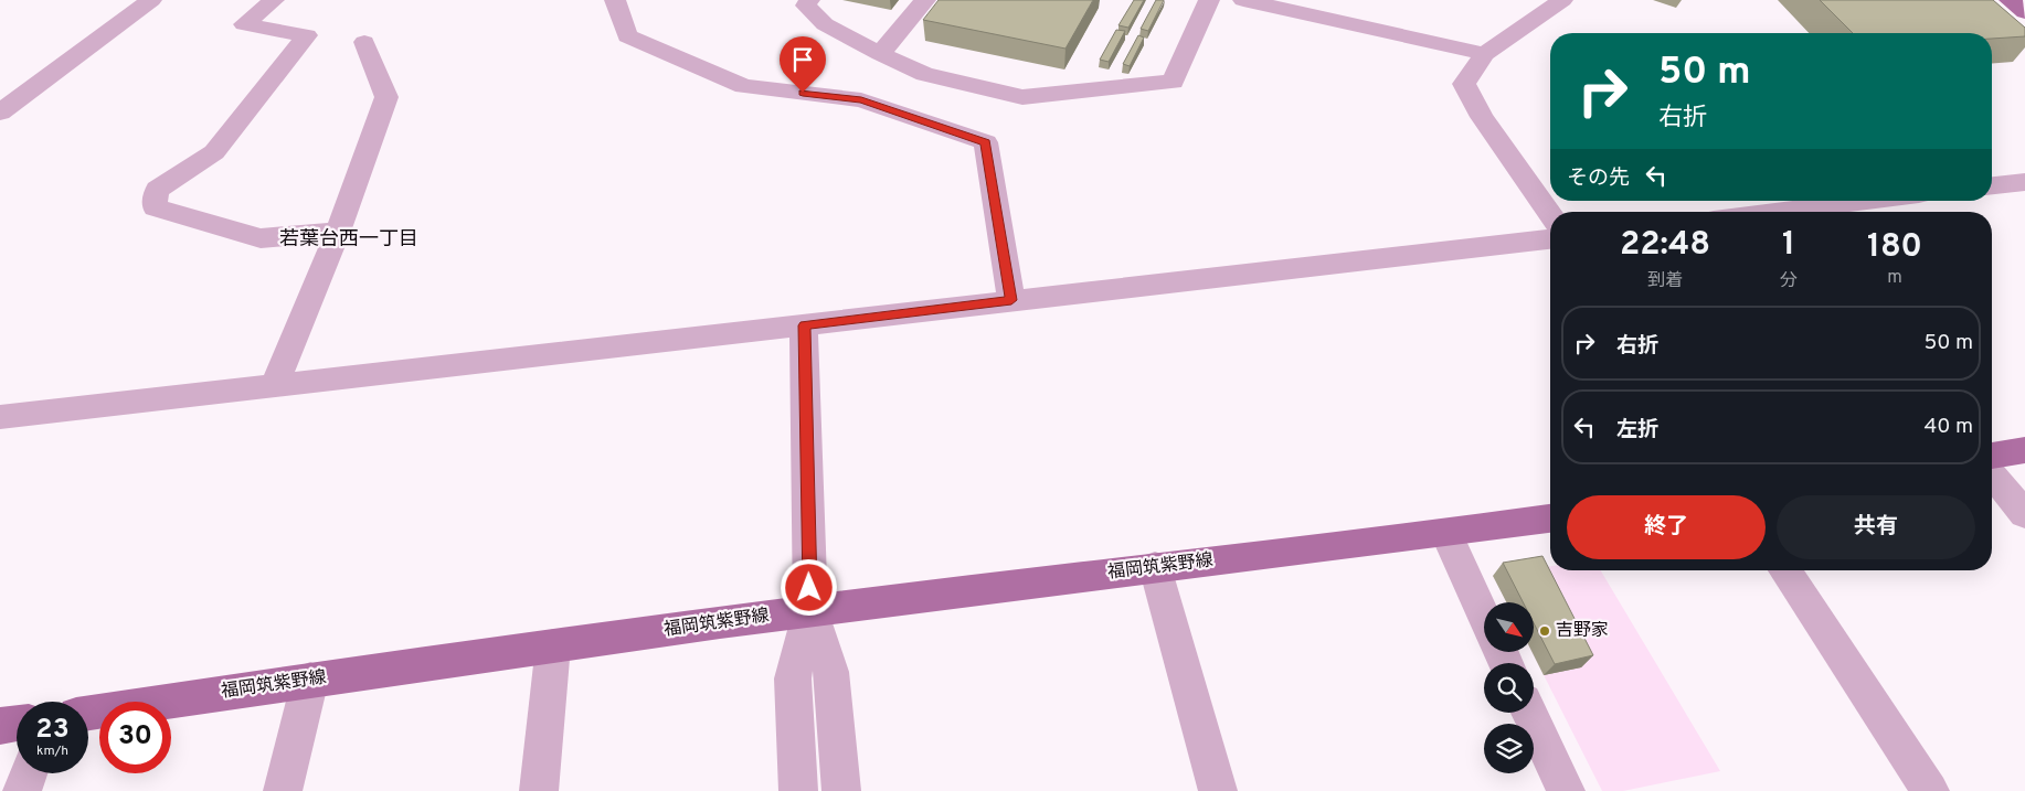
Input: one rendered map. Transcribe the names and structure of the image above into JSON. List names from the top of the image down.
{
  "streets": {
    "main road": ["福岡筑紫野線"]
  },
  "districts": ["若葉台西一丁目"],
  "places": ["吉野家"],
  "north": "bottom right",
  "page": {
    "turn": ["50 m", "右折"],
    "then": "その先",
    "eta": [
      "22:48",
      "到着",
      "1",
      "分",
      "180",
      "m"
    ],
    "list": [
      {
        "name": "右折",
        "value": "50 m"
      },
      {
        "name": "左折",
        "value": "40 m"
      }
    ],
    "buttons": ["終了", "共有"],
    "speed": "23 km/h",
    "limit": "30"
  }
}
